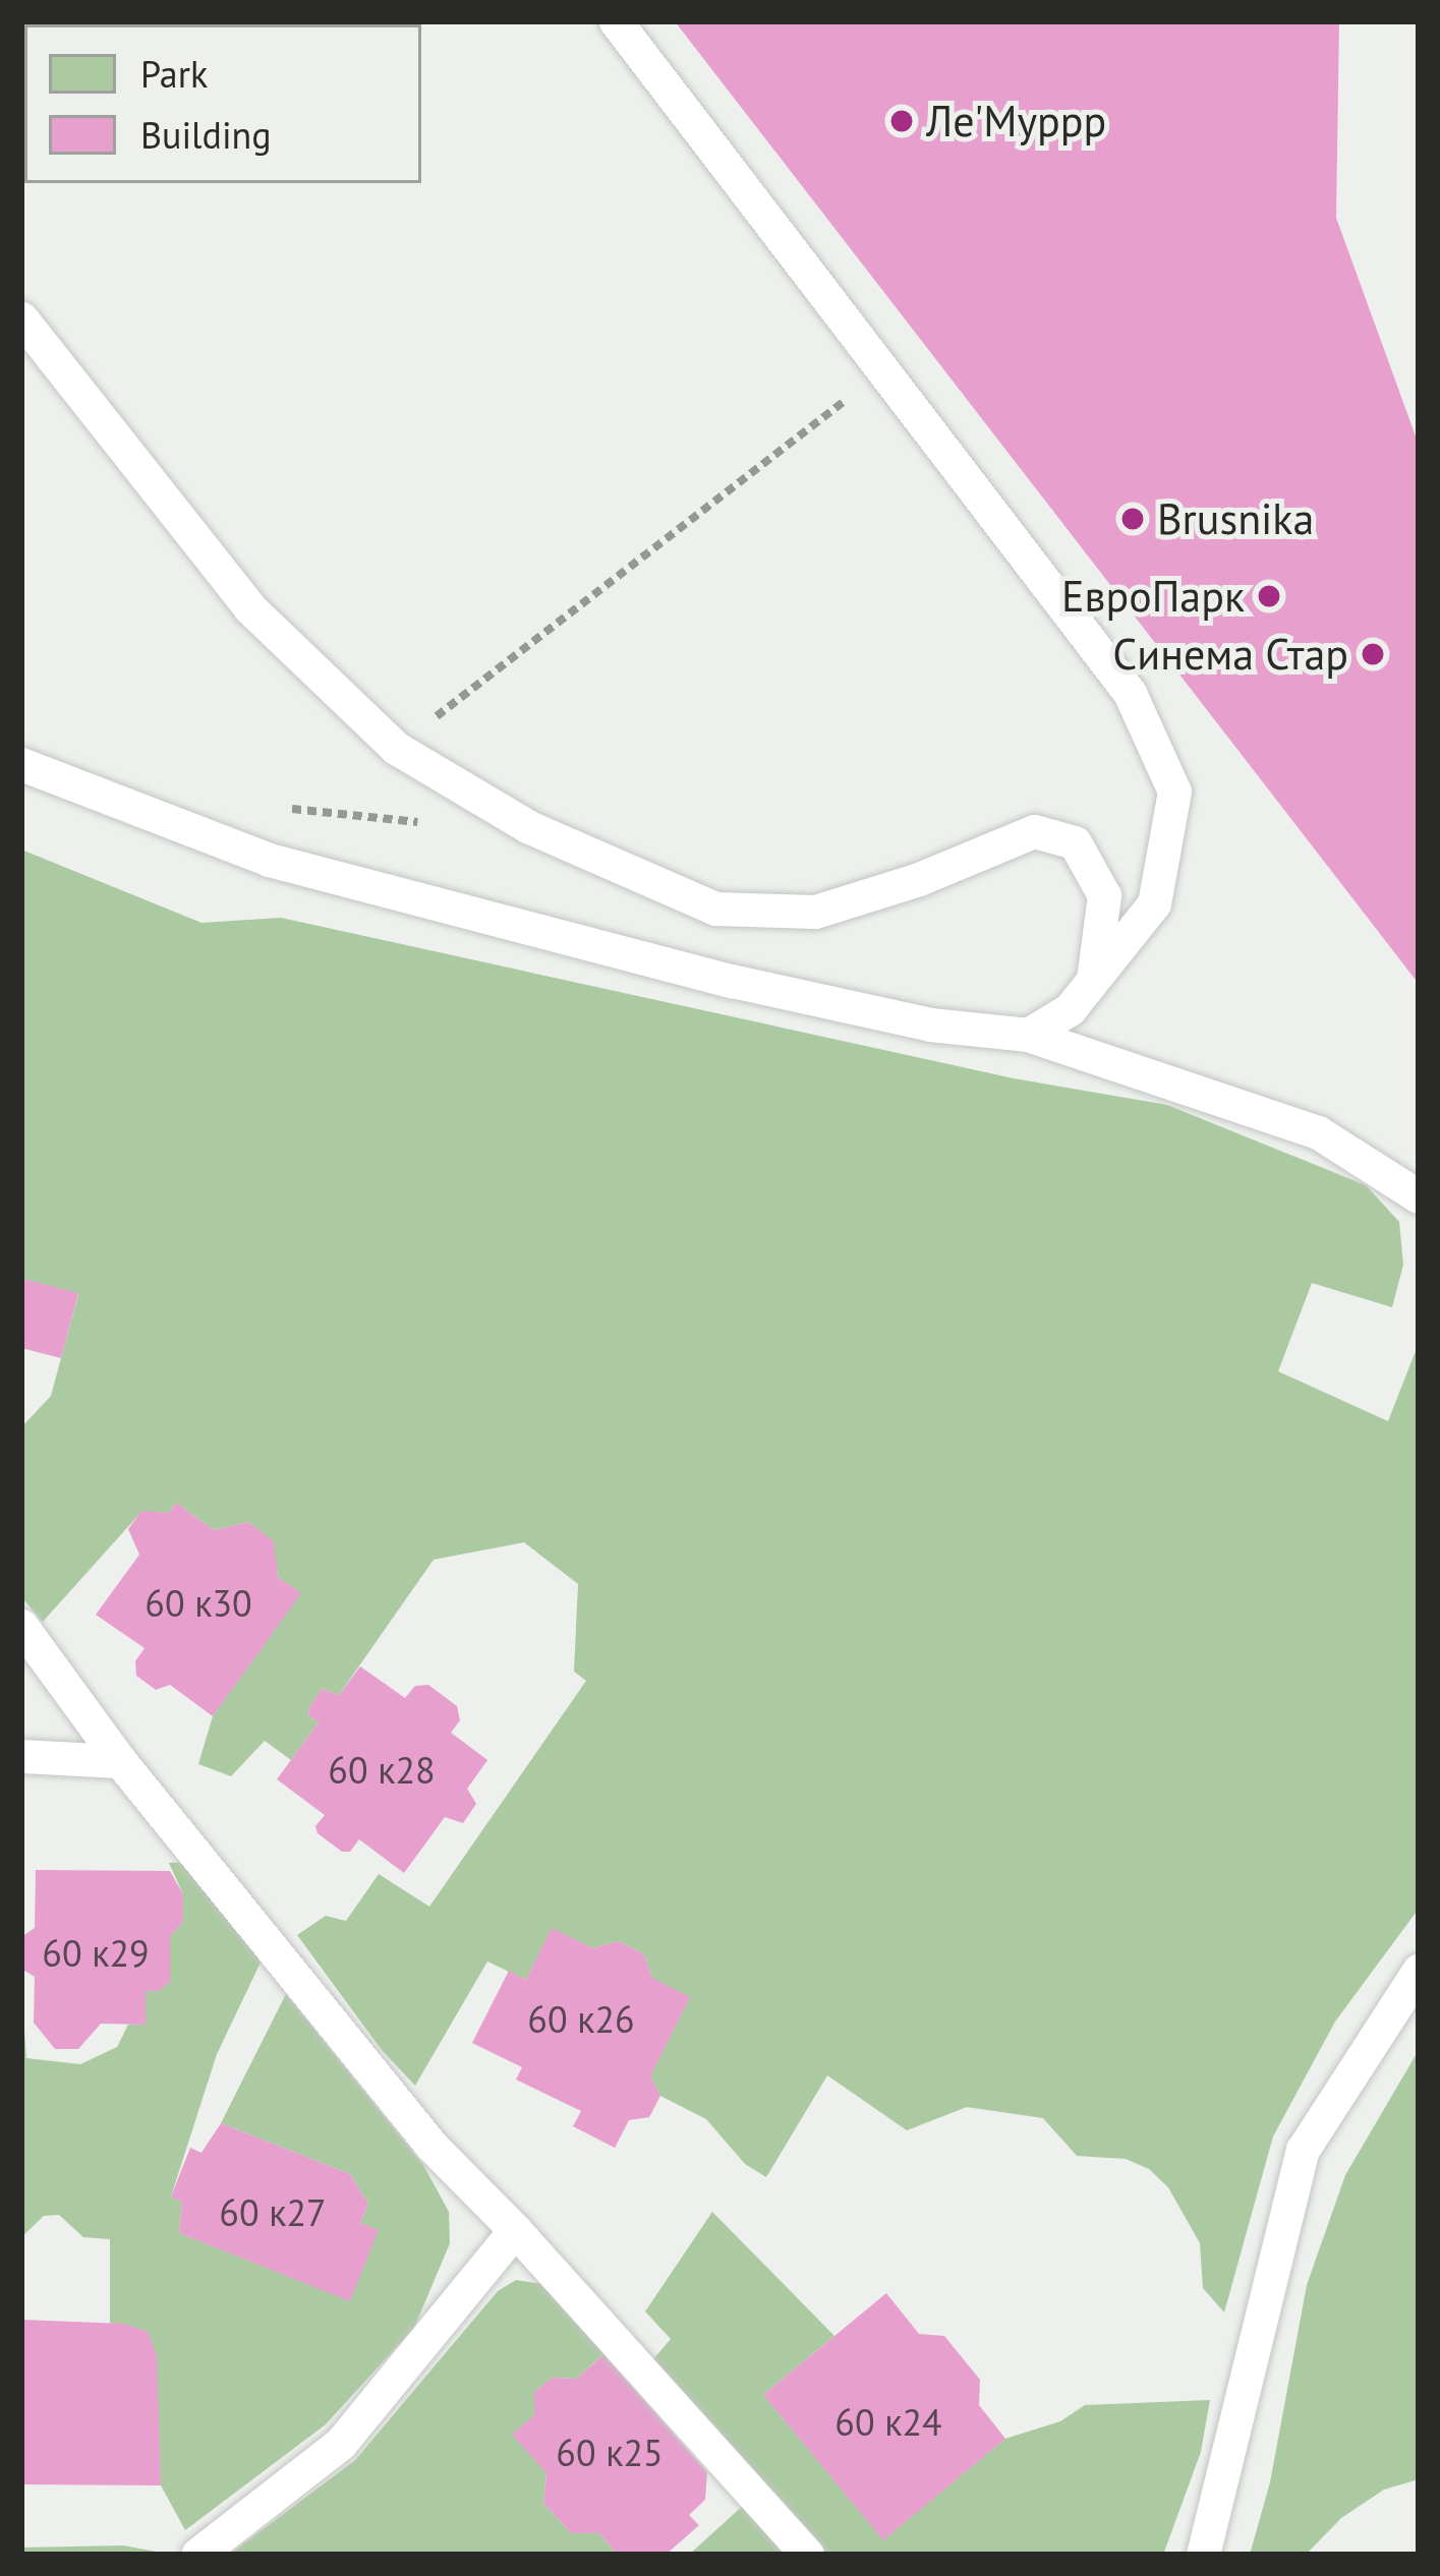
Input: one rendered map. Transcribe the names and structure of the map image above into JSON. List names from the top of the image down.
{
  "places": [
    "Ле'Муррр",
    "Brusnika",
    "ЕвроПарк",
    "Синема Стар"
  ],
  "house_numbers": [
    "60 к30",
    "60 к28",
    "60 к29",
    "60 к26",
    "60 к27",
    "60 к24",
    "60 к25"
  ],
  "legend": ["Park", "Building"]
}
